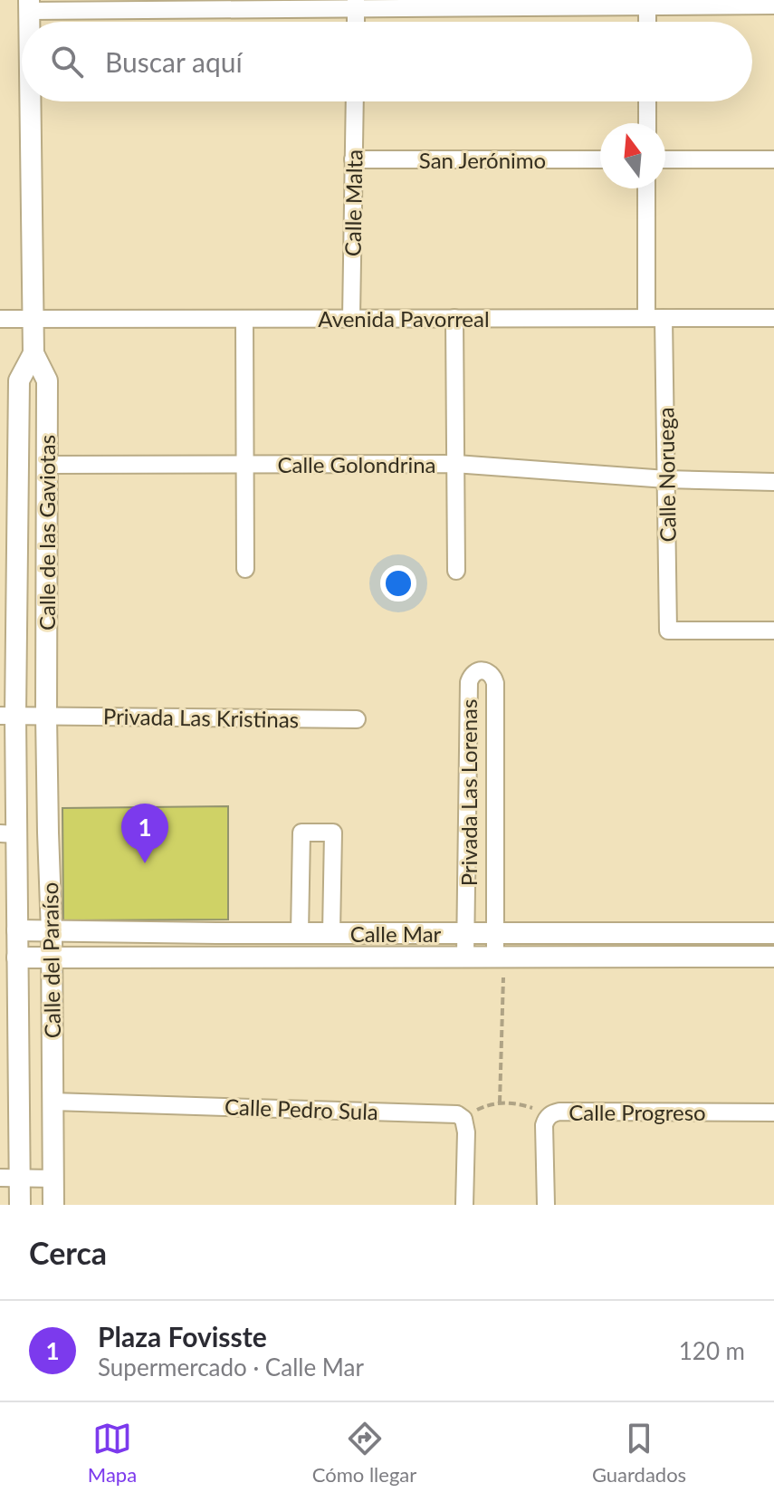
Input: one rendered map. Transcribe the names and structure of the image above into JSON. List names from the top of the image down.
{
  "streets": {
    "street": [
      "San Jerónimo",
      "Calle Malta",
      "Avenida Pavorreal",
      "Calle Golondrina",
      "Calle Noruega",
      "Calle de las Gaviotas",
      "Privada Las Kristinas",
      "Privada Las Lorenas",
      "Calle Mar",
      "Calle del Paraíso",
      "Calle Pedro Sula",
      "Calle Progreso"
    ]
  },
  "crossings": [
    ["San Jerónimo", "Calle Malta"],
    ["Calle Malta", "Avenida Pavorreal"],
    ["Avenida Pavorreal", "Calle Noruega"],
    ["Avenida Pavorreal", "Calle de las Gaviotas"],
    ["Calle Golondrina", "Calle Noruega"],
    ["Calle Golondrina", "Calle de las Gaviotas"],
    ["Calle de las Gaviotas", "Privada Las Kristinas"],
    ["Calle de las Gaviotas", "Calle del Paraíso"],
    ["Privada Las Kristinas", "Calle del Paraíso"],
    ["Privada Las Lorenas", "Calle Mar"],
    ["Calle Mar", "Calle del Paraíso"],
    ["Calle del Paraíso", "Calle Pedro Sula"]
  ],
  "north": "top",
  "page": {
    "search": "Buscar aquí",
    "pins": "1",
    "heading": "Cerca",
    "list": [
      {
        "mark": "1",
        "name": "Plaza Fovisste",
        "note": "Supermercado · Calle Mar",
        "value": "120 m"
      }
    ],
    "nav": ["Mapa", "Cómo llegar", "Guardados"]
  }
}
